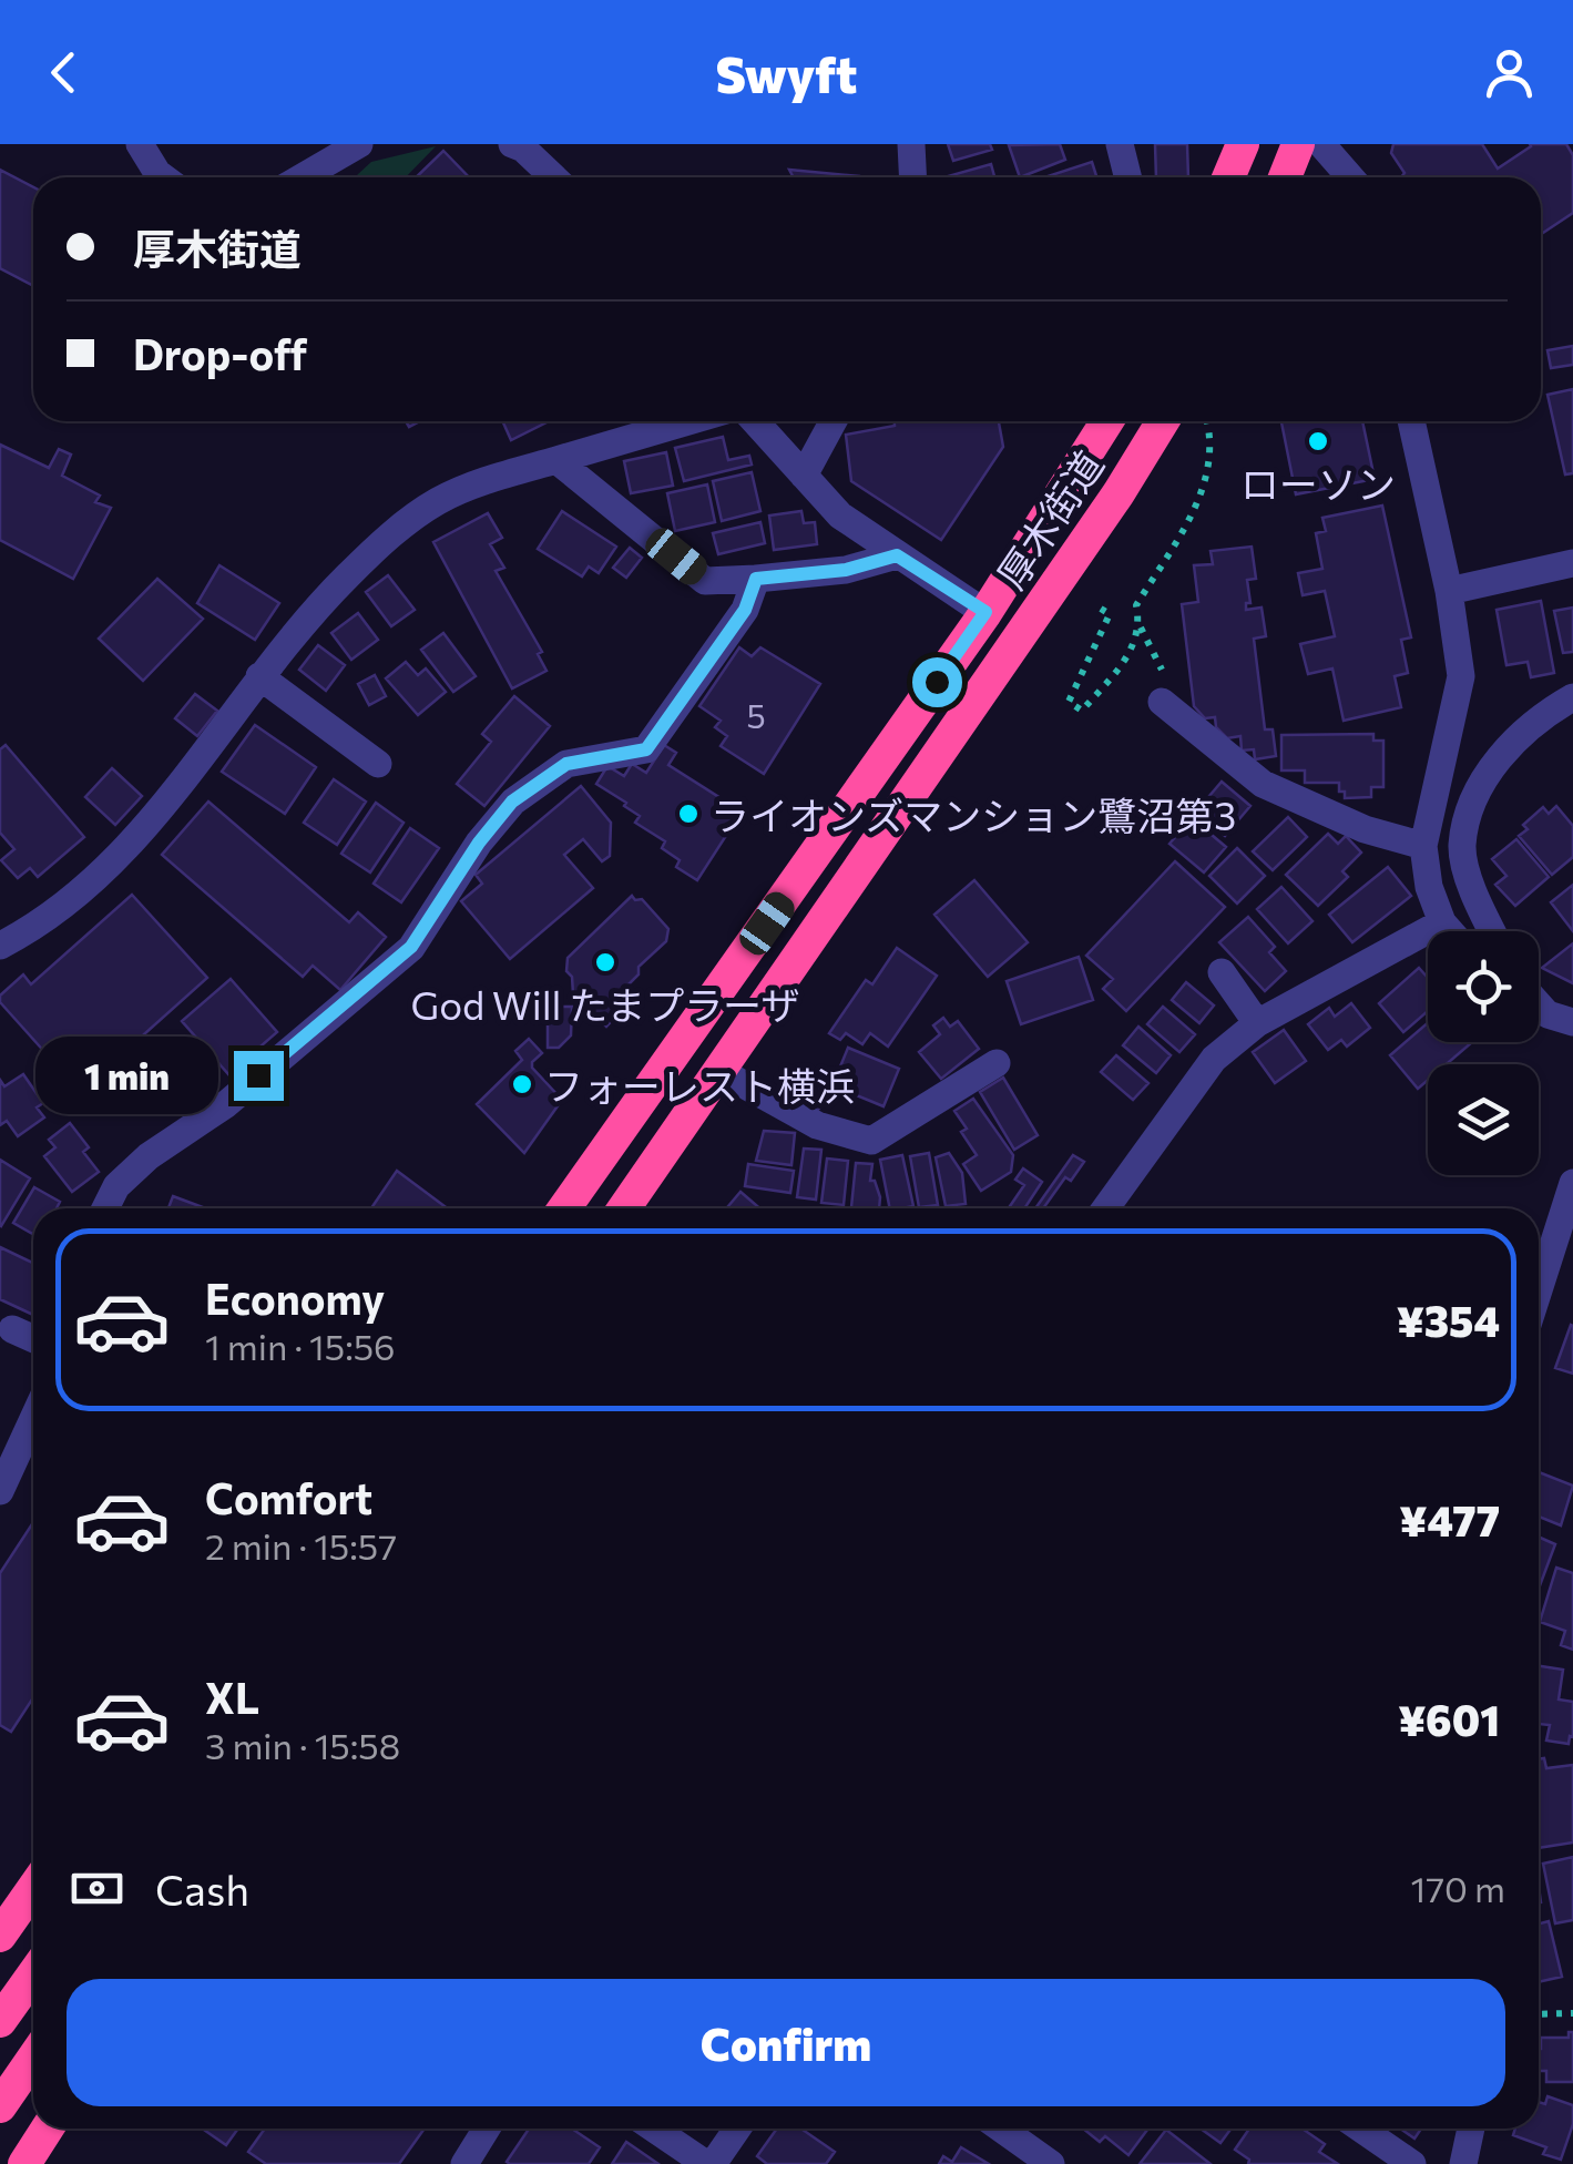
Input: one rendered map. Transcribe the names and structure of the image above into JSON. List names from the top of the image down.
{
  "streets": {
    "highway": ["厚木街道"]
  },
  "places": [
    "ローソン",
    "ライオンズマンション鷺沼第3",
    "God Will たまプラーザ",
    "フォーレスト横浜"
  ],
  "house_numbers": ["5"],
  "page": {
    "header": "Swyft",
    "banner": ["厚木街道", "Drop-off"],
    "bubble": "1 min",
    "list": [
      {
        "name": "Economy",
        "note": "1 min · 15:56",
        "value": "¥354"
      },
      {
        "name": "Comfort",
        "note": "2 min · 15:57",
        "value": "¥477"
      },
      {
        "name": "XL",
        "note": "3 min · 15:58",
        "value": "¥601"
      }
    ],
    "pay": ["Cash", "170 m"],
    "buttons": "Confirm"
  }
}
